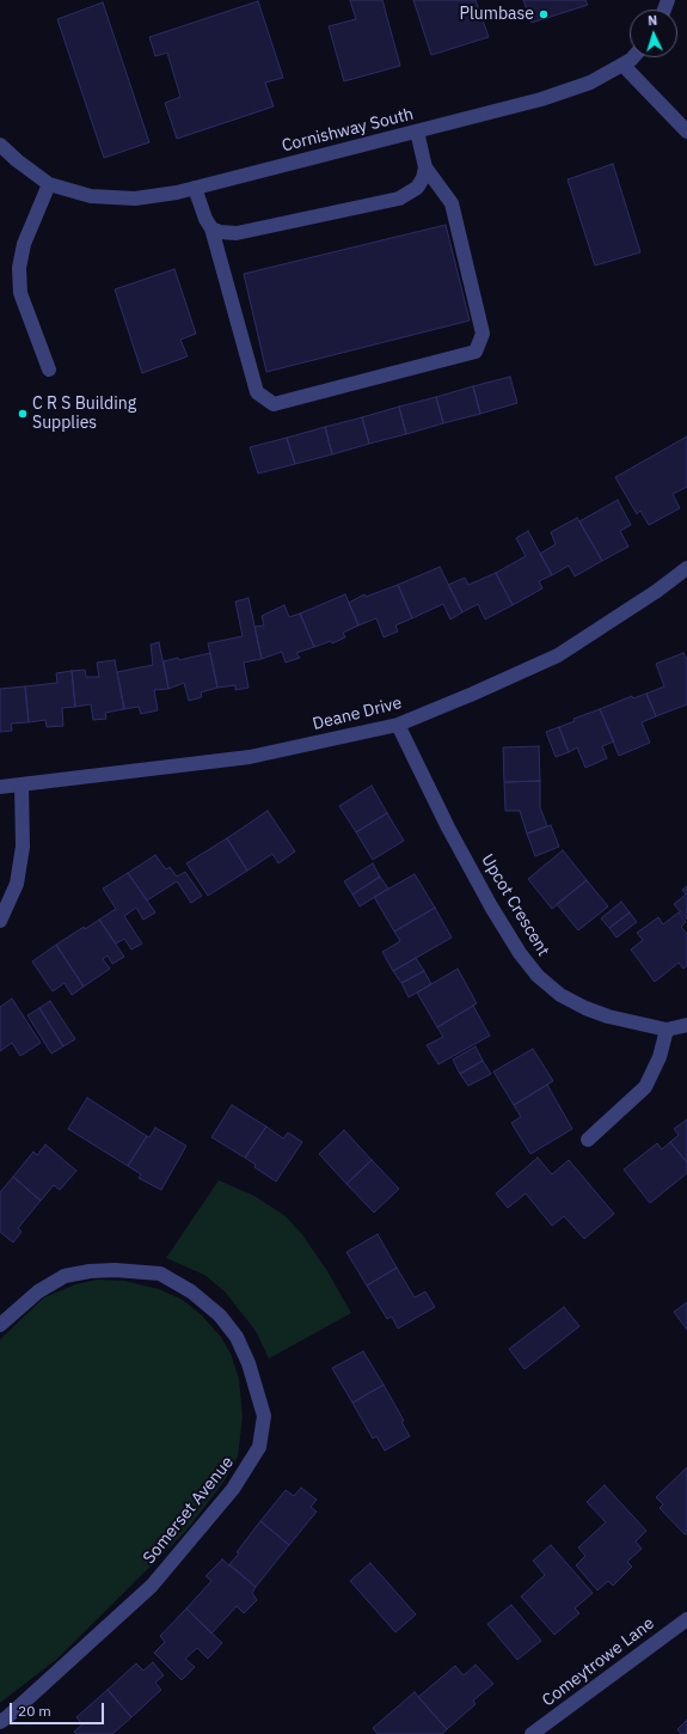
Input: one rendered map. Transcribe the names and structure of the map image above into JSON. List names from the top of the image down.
{
  "streets": {
    "street": [
      "Cornishway South",
      "Deane Drive",
      "Upcot Crescent",
      "Somerset Avenue",
      "Comeytrowe Lane"
    ]
  },
  "crossings": [
    ["Deane Drive", "Upcot Crescent"]
  ],
  "places": ["Plumbase", "C R S Building Supplies"],
  "scale_bar": "20 m",
  "north": "top"
}
